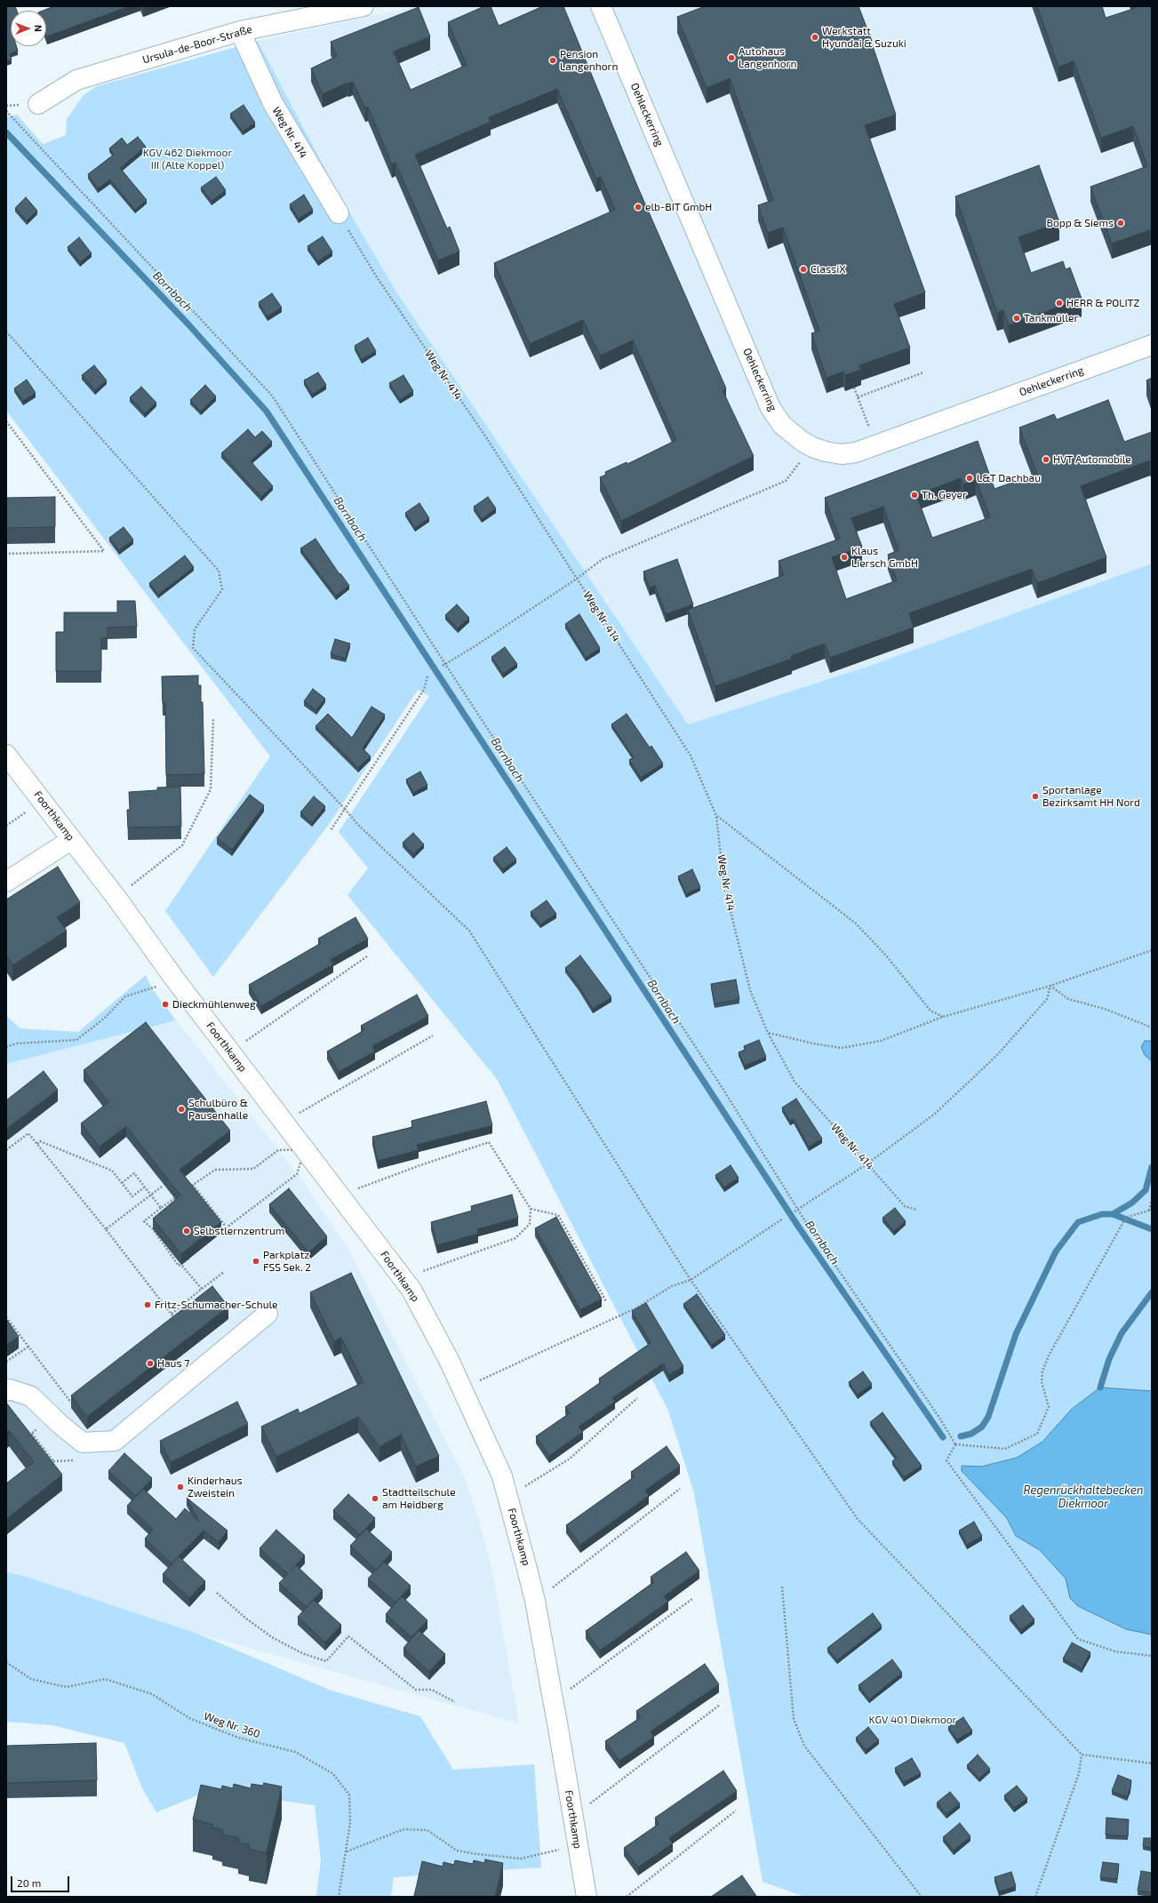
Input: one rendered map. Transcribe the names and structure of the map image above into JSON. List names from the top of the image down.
{
  "streets": {
    "street": [
      "Ursula-de-Boor-Straße",
      "Oehleckerring",
      "Weg Nr. 414",
      "Foorthkamp"
    ],
    "path": ["Weg Nr. 360"]
  },
  "crossings": [
    ["Ursula-de-Boor-Straße", "Weg Nr. 414"]
  ],
  "water": ["Bornbach", "Regenrückhaltebecken Diekmoor"],
  "parks": ["KGV 462 Diekmoor III (Alte Koppel)", "KGV 401 Diekmoor"],
  "places": [
    "Werkstatt Hyundai & Suzuki",
    "Autohaus Langenhorn",
    "Pension Langenhorn",
    "elb-BIT GmbH",
    "Bopp & Siems",
    "ClassiX",
    "HERR & POLITZ",
    "Tankmüller",
    "HVT Automobile",
    "L&T Dachbau",
    "Th. Geyer",
    "Klaus Liersch GmbH",
    "Sportanlage Bezirksamt HH Nord",
    "Dieckmühlenweg",
    "Schulbüro & Pausenhalle",
    "Selbstlernzentrum",
    "Parkplatz FSS Sek. 2",
    "Fritz-Schumacher-Schule",
    "Haus 7",
    "Kinderhaus Zweistein",
    "Stadtteilschule am Heidberg"
  ],
  "scale_bar": "20 m",
  "north": "right"
}
